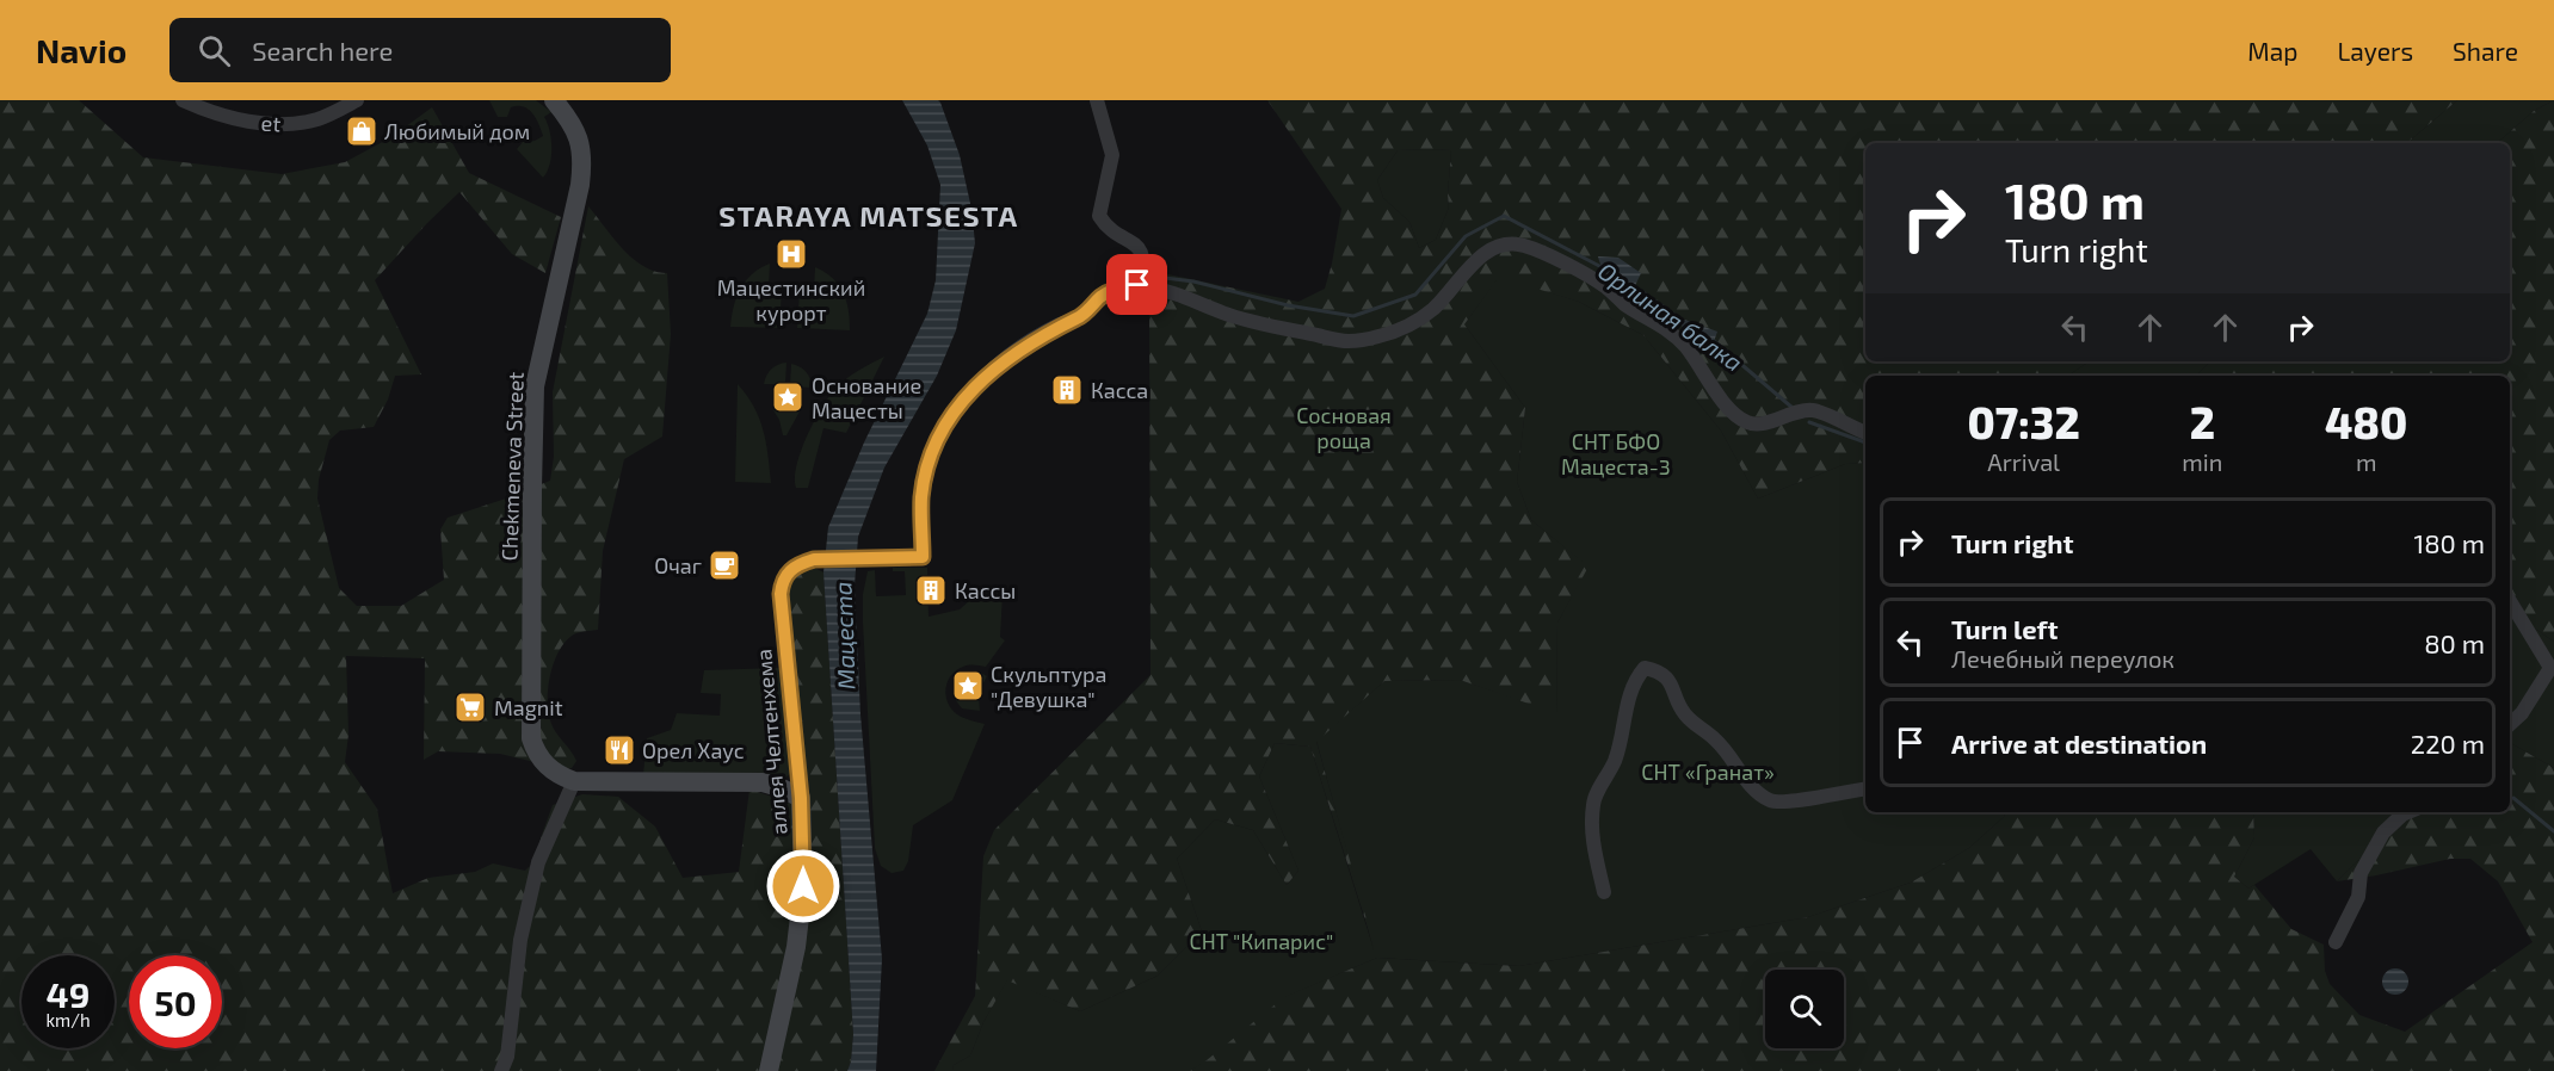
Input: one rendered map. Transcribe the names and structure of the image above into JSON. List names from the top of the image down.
{
  "streets": {
    "main road": ["Chekmeneva Street", "аллея Челтенхема"],
    "street": ["et"]
  },
  "districts": ["STARAYA MATSESTA"],
  "water": ["Орлиная балка", "Мацеста"],
  "parks": [
    "Сосновая роща",
    "СНТ БФО Мацеста-3",
    "СНТ «Гранат»",
    "СНТ \"Кипарис\""
  ],
  "places": {
    "shop": ["Любимый дом"],
    "hospital": ["Мацестинский курорт"],
    "building": ["Касса", "Кассы"],
    "place": ["Основание Мацесты", "Скульптура \"Девушка\""],
    "cafe": ["Очаг"],
    "supermarket": ["Magnit"],
    "restaurant": ["Орел Хаус"]
  },
  "page": {
    "header": "Navio",
    "search": "Search here",
    "nav": ["Map", "Layers", "Share"],
    "turn": ["180 m", "Turn right"],
    "eta": [
      "07:32",
      "Arrival",
      "2",
      "min",
      "480",
      "m"
    ],
    "list": [
      {
        "name": "Turn right",
        "value": "180 m"
      },
      {
        "name": "Turn left",
        "note": "Лечебный переулок",
        "value": "80 m"
      },
      {
        "name": "Arrive at destination",
        "value": "220 m"
      }
    ],
    "speed": "49 km/h",
    "limit": "50"
  }
}
